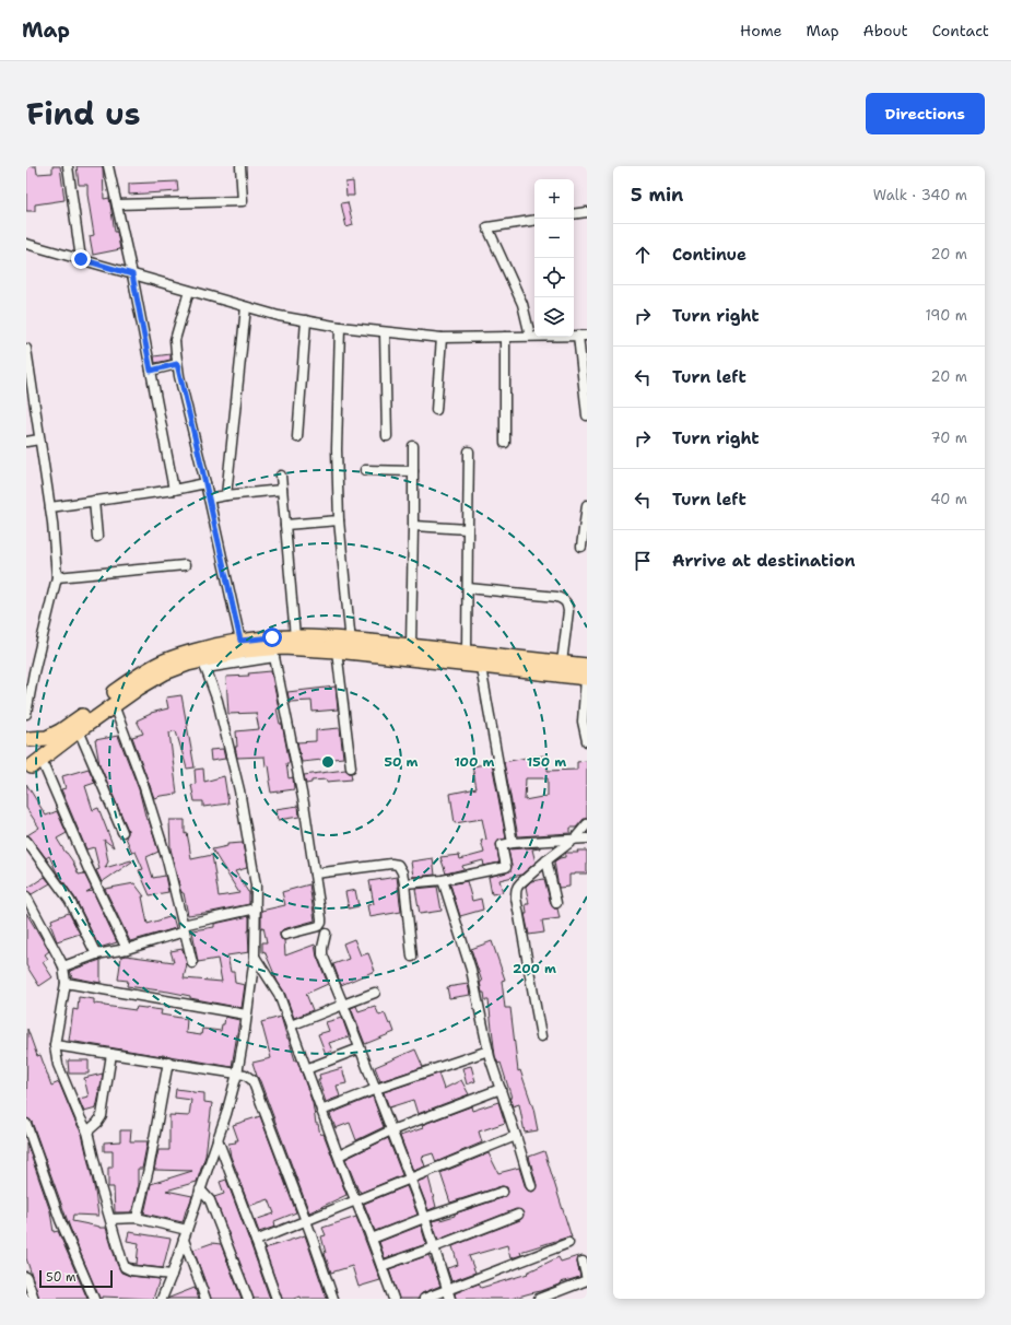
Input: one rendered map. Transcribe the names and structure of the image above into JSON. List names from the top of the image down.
{
  "scale_bar": "50 m",
  "page": {
    "header": "Map",
    "nav": [
      "Home",
      "Map",
      "About",
      "Contact"
    ],
    "title": "Find us",
    "buttons": "Directions",
    "heading": ["5 min", "Walk · 340 m"],
    "map_buttons": ["+", "−"],
    "list": [
      ["Continue", "20 m"],
      ["Turn right", "190 m"],
      ["Turn left", "20 m"],
      ["Turn right", "70 m"],
      ["Turn left", "40 m"],
      "Arrive at destination"
    ],
    "scale": "50 m"
  },
  "rings": [
    "50 m",
    "100 m",
    "150 m",
    "200 m"
  ]
}
